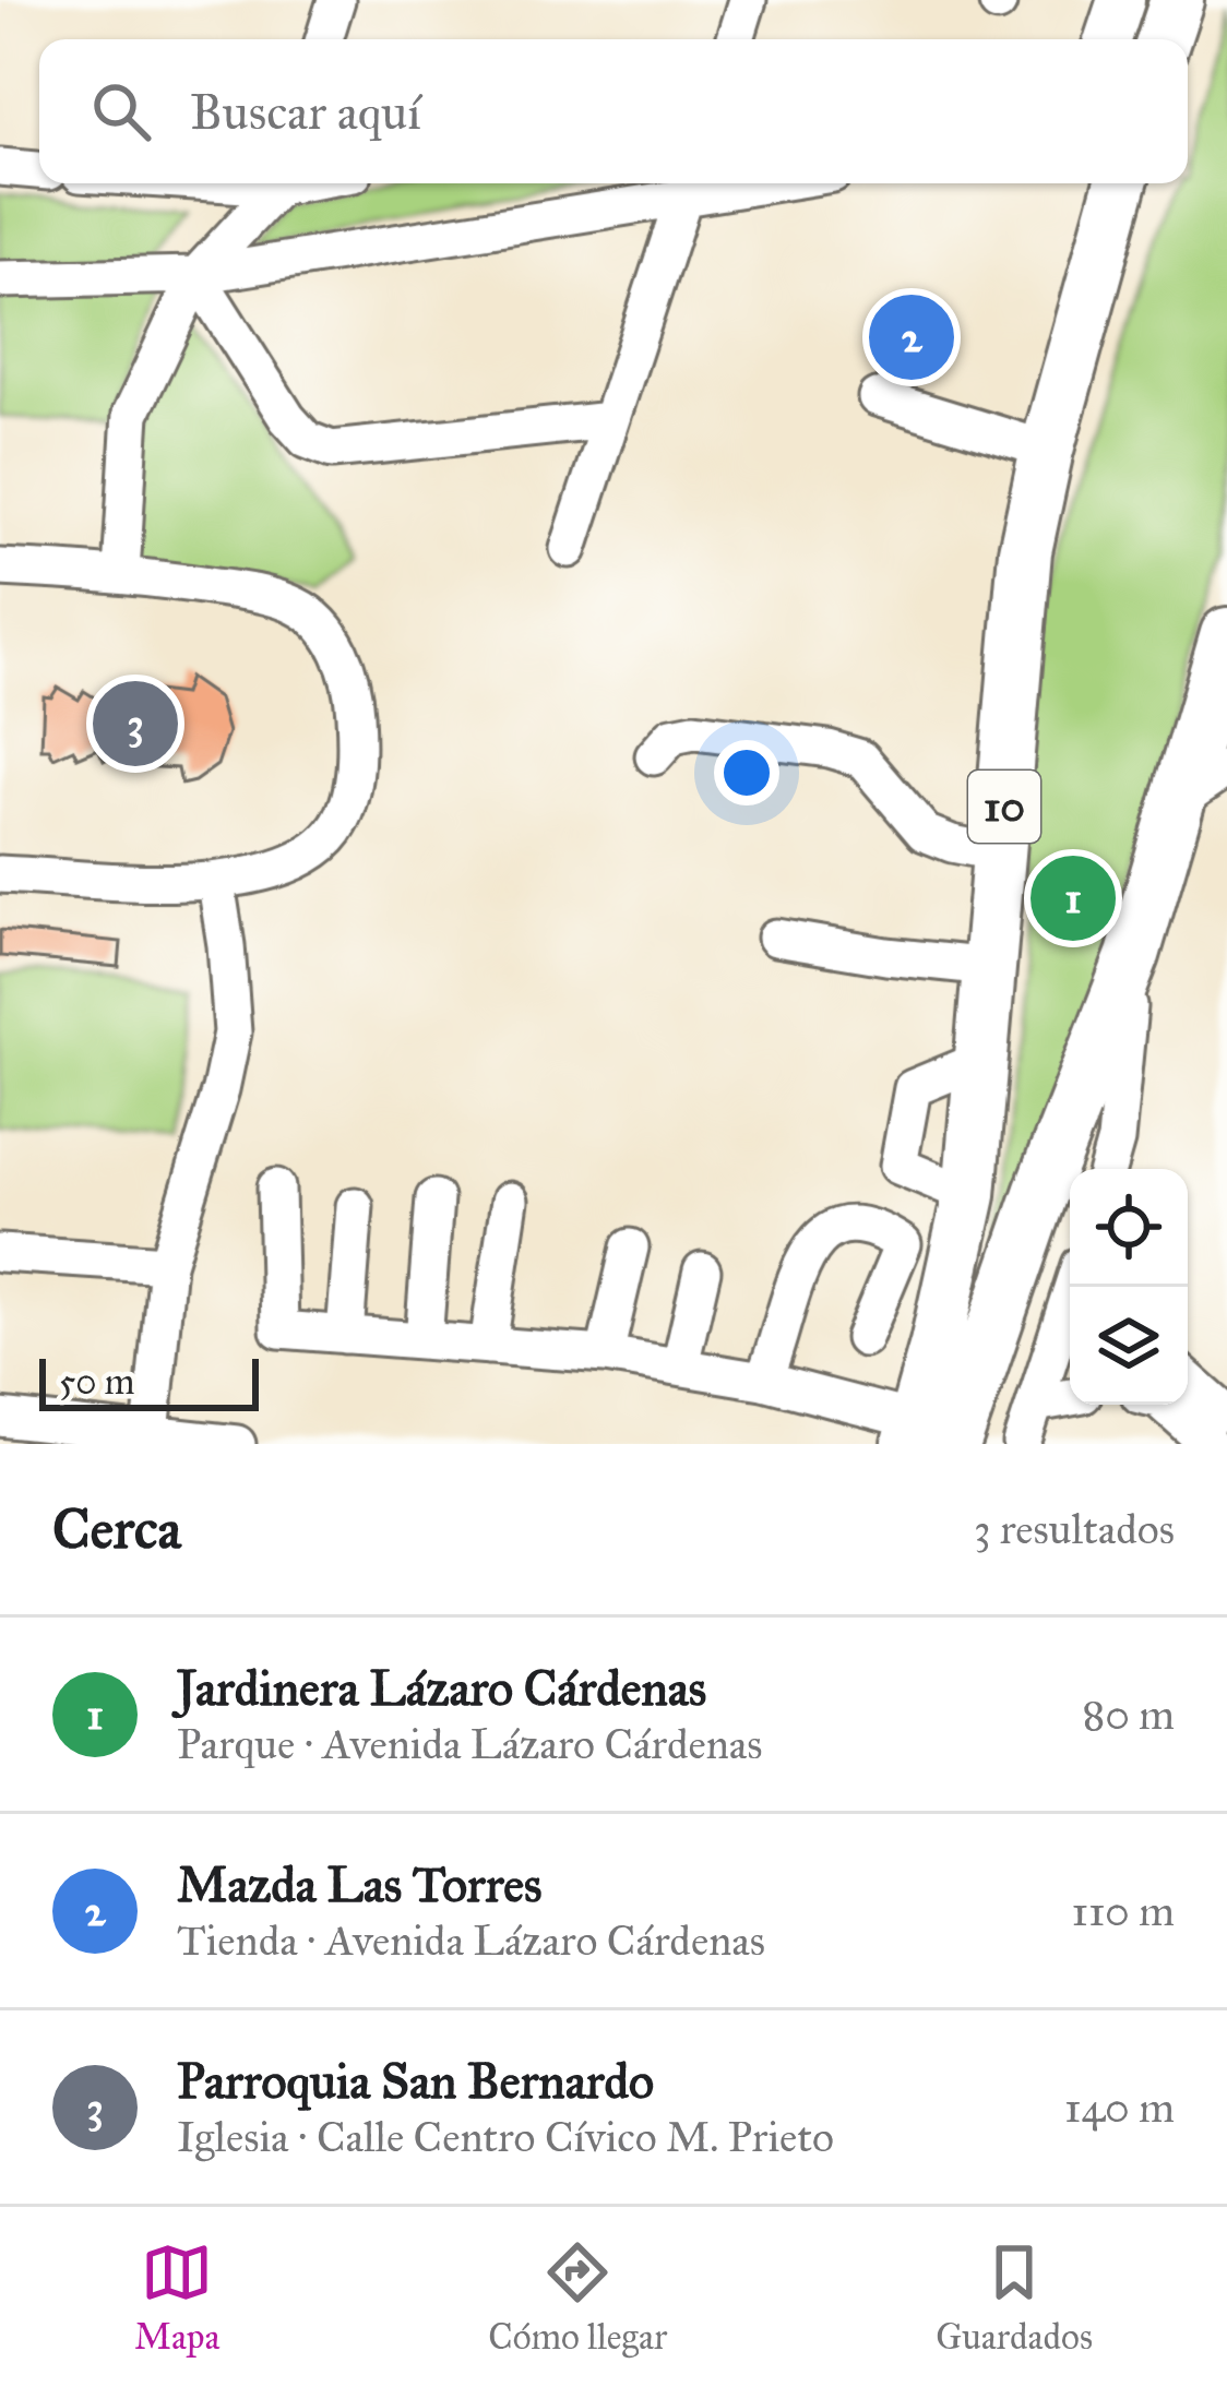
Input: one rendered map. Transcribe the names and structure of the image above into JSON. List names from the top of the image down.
{
  "streets": {
    "highway": ["10"]
  },
  "scale_bar": "50 m",
  "page": {
    "search": "Buscar aquí",
    "pins": ["2", "3", "1"],
    "scale": "50 m",
    "heading": ["Cerca", "3 resultados"],
    "list": [
      {
        "mark": "1",
        "name": "Jardinera Lázaro Cárdenas",
        "note": "Parque · Avenida Lázaro Cárdenas",
        "value": "80 m"
      },
      {
        "mark": "2",
        "name": "Mazda Las Torres",
        "note": "Tienda · Avenida Lázaro Cárdenas",
        "value": "110 m"
      },
      {
        "mark": "3",
        "name": "Parroquia San Bernardo",
        "note": "Iglesia · Calle Centro Cívico M. Prieto",
        "value": "140 m"
      }
    ],
    "nav": ["Mapa", "Cómo llegar", "Guardados"]
  }
}
